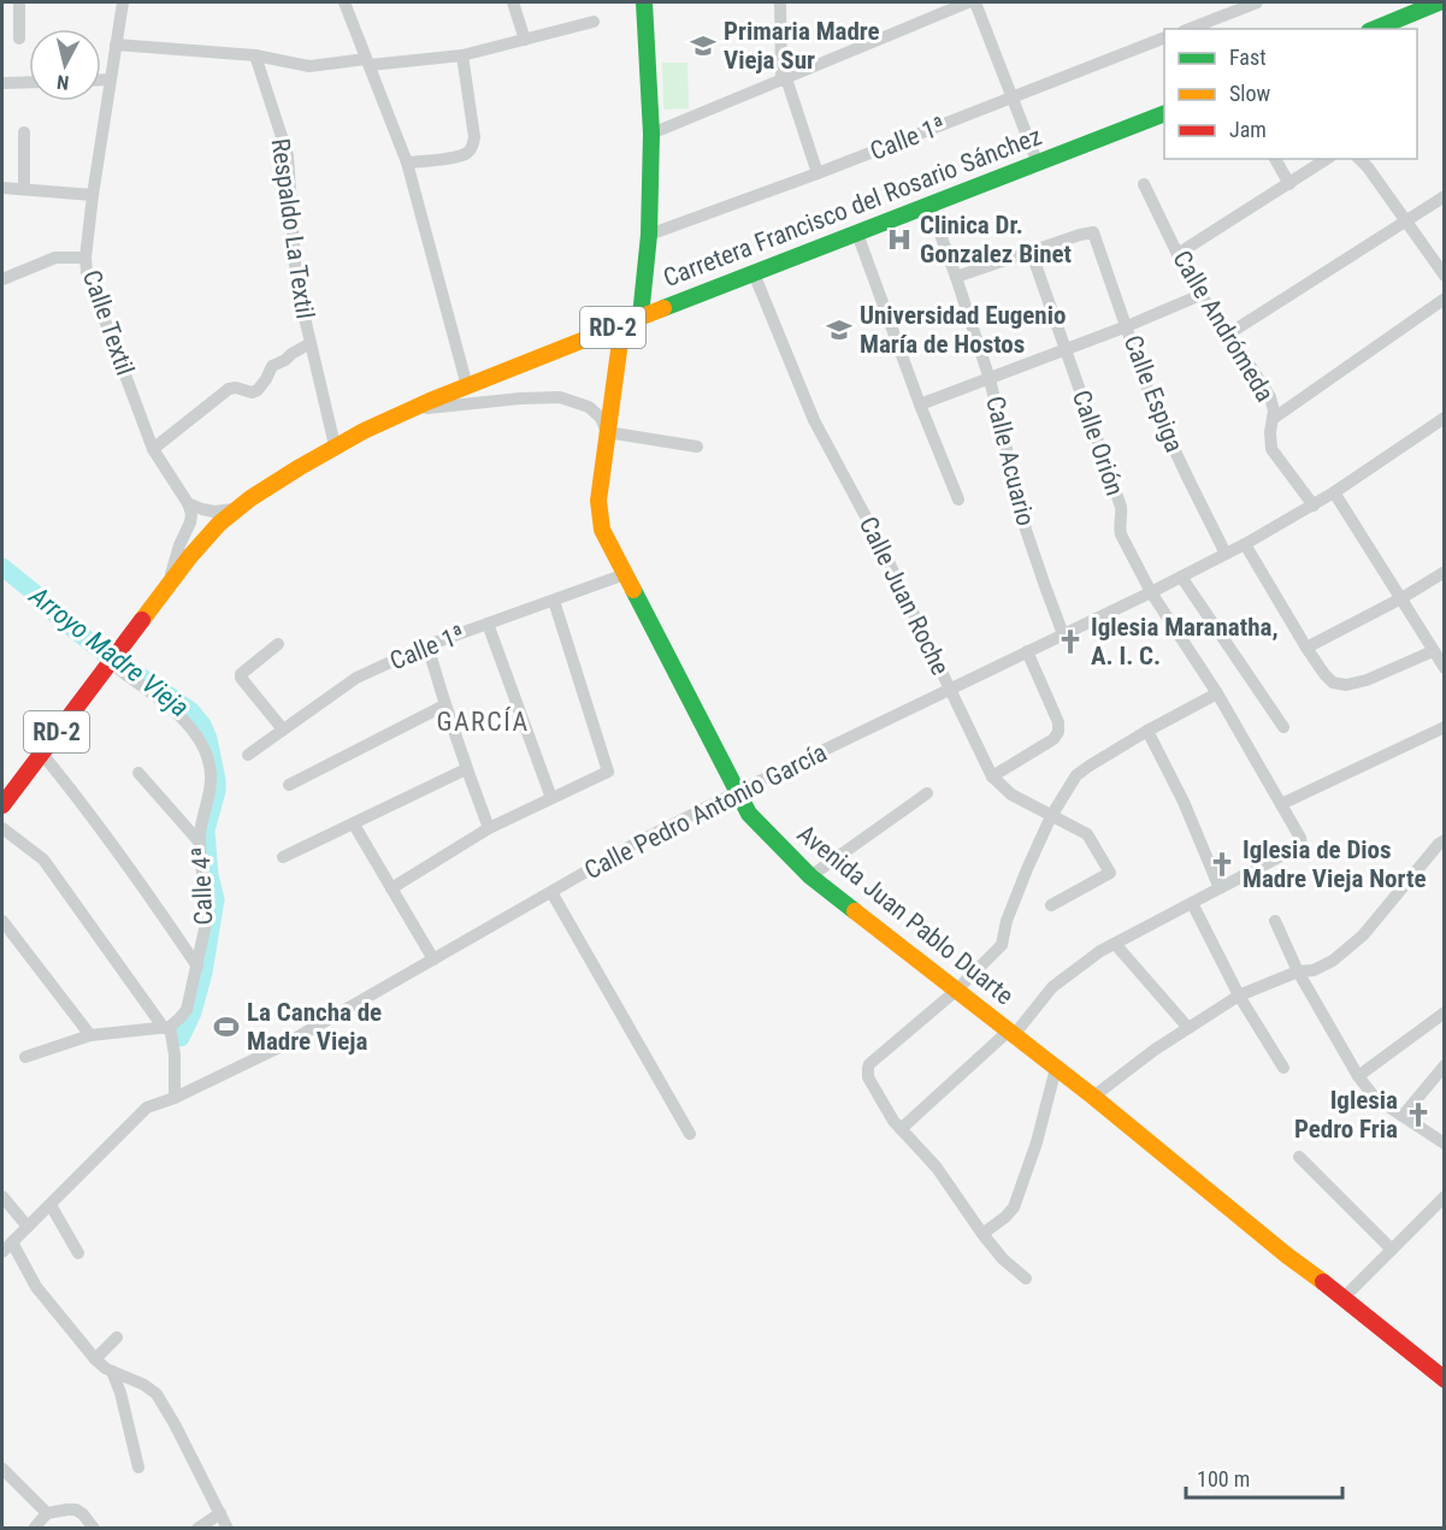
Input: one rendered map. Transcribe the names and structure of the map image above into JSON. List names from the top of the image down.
{
  "streets": {
    "main road": ["Carretera Francisco del Rosario Sánchez", "RD-2", "Avenida Juan Pablo Duarte"],
    "street": [
      "Calle 1ª",
      "Respaldo La Textil",
      "Calle Textil",
      "Calle Andrómeda",
      "Calle Espiga",
      "Calle Orión",
      "Calle Acuario",
      "Calle Juan Roche",
      "Calle Pedro Antonio García",
      "Calle 4ª"
    ]
  },
  "crossings": [
    ["Calle 1ª", "Avenida Juan Pablo Duarte"],
    ["Carretera Francisco del Rosario Sánchez", "Respaldo La Textil"],
    ["Carretera Francisco del Rosario Sánchez", "Calle Acuario"],
    ["Carretera Francisco del Rosario Sánchez", "Calle Juan Roche"],
    ["Carretera Francisco del Rosario Sánchez", "Calle 4ª"],
    ["Carretera Francisco del Rosario Sánchez", "Avenida Juan Pablo Duarte"],
    ["Calle Andrómeda", "Calle Pedro Antonio García"],
    ["Calle Espiga", "Calle Orión"],
    ["Calle Espiga", "Calle Pedro Antonio García"],
    ["Calle Orión", "Calle Pedro Antonio García"],
    ["Calle Acuario", "Calle Pedro Antonio García"],
    ["Calle Juan Roche", "Calle Pedro Antonio García"],
    ["Calle Pedro Antonio García", "Avenida Juan Pablo Duarte"]
  ],
  "districts": ["GARCÍA"],
  "water": ["Arroyo Madre Vieja"],
  "places": {
    "school or university": ["Primaria Madre Vieja Sur", "Universidad Eugenio María de Hostos"],
    "hospital": ["Clinica Dr. Gonzalez Binet"],
    "church": ["Iglesia Maranatha, A. I. C.", "Iglesia de Dios Madre Vieja Norte", "Iglesia Pedro Fria"],
    "sports": ["La Cancha de Madre Vieja"]
  },
  "legend": ["Fast", "Slow", "Jam"],
  "scale_bar": "100 m",
  "north": "bottom"
}
